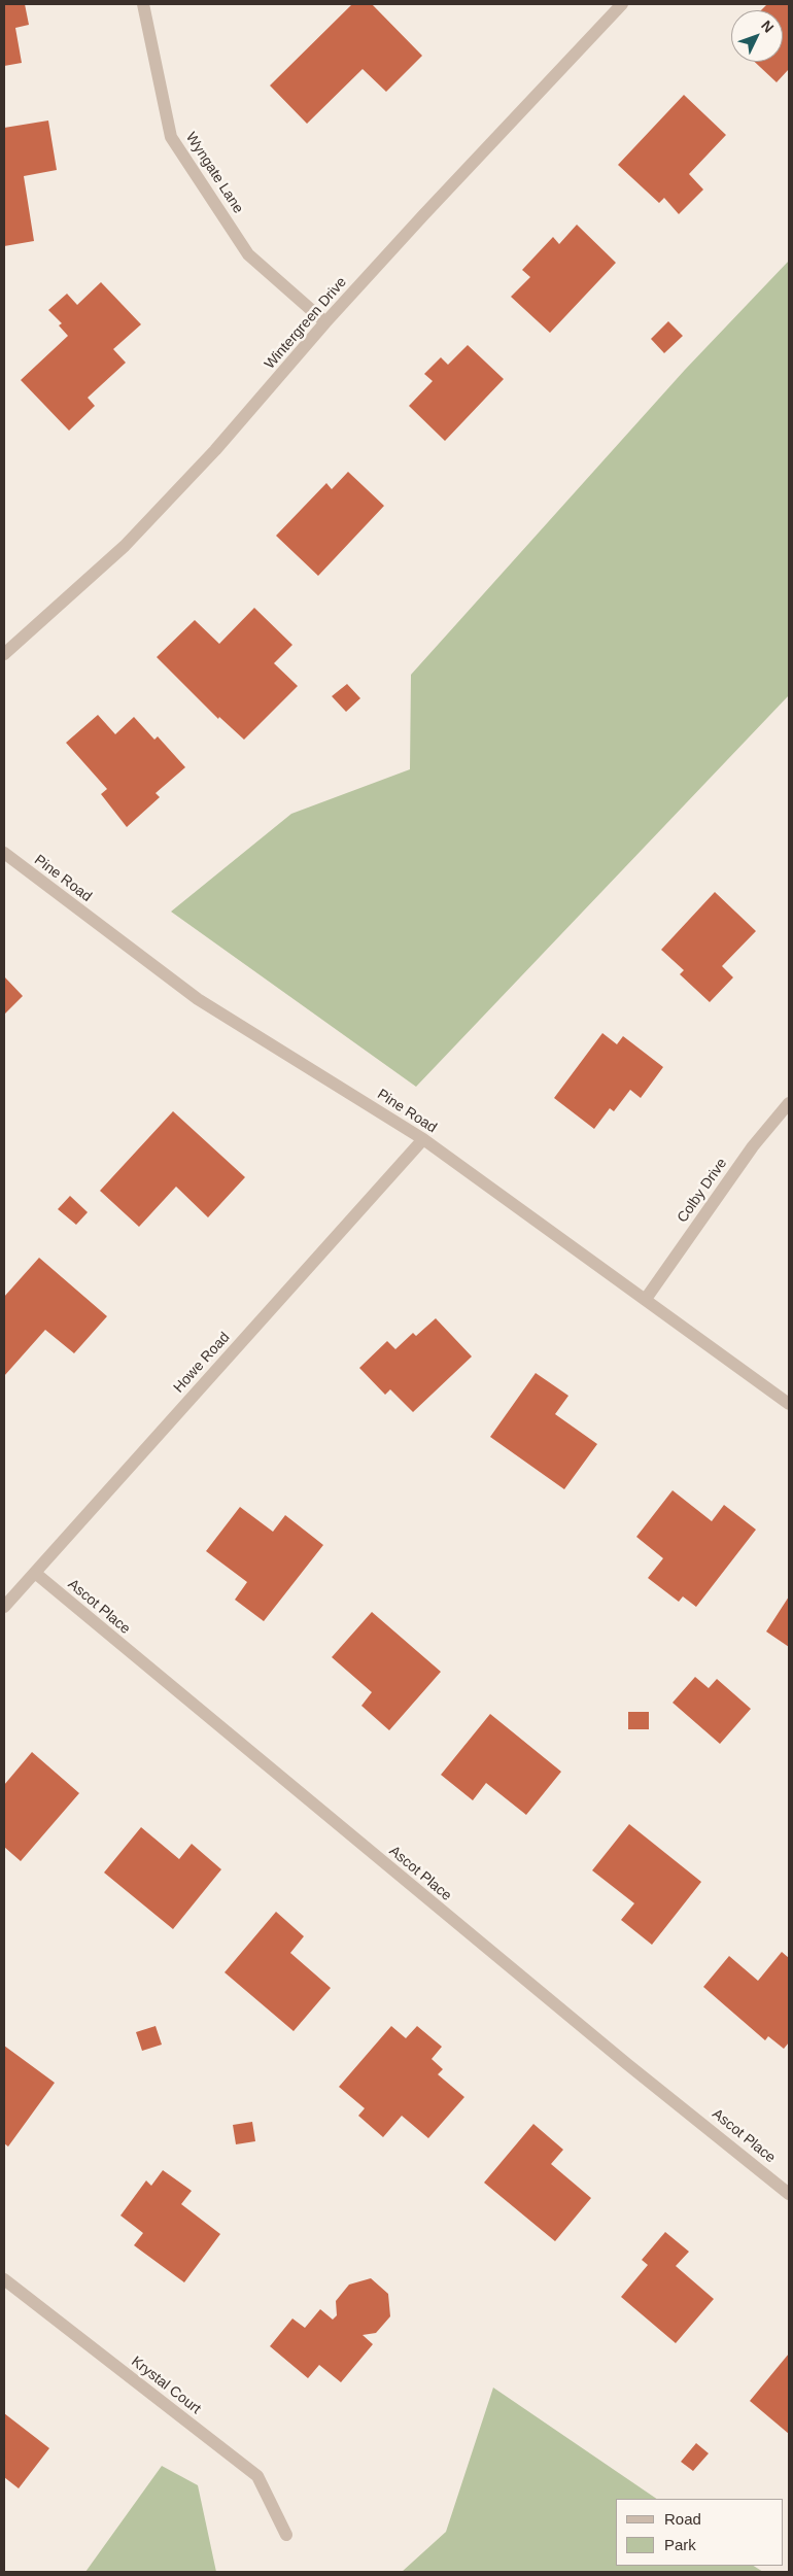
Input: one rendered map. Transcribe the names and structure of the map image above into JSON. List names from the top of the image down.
{
  "streets": {
    "street": [
      "Wyngate Lane",
      "Wintergreen Drive",
      "Pine Road",
      "Colby Drive",
      "Howe Road",
      "Ascot Place",
      "Krystal Court"
    ]
  },
  "crossings": [
    ["Wyngate Lane", "Wintergreen Drive"],
    ["Pine Road", "Colby Drive"],
    ["Pine Road", "Howe Road"],
    ["Howe Road", "Ascot Place"]
  ],
  "legend": ["Road", "Park"],
  "north": "top right"
}
